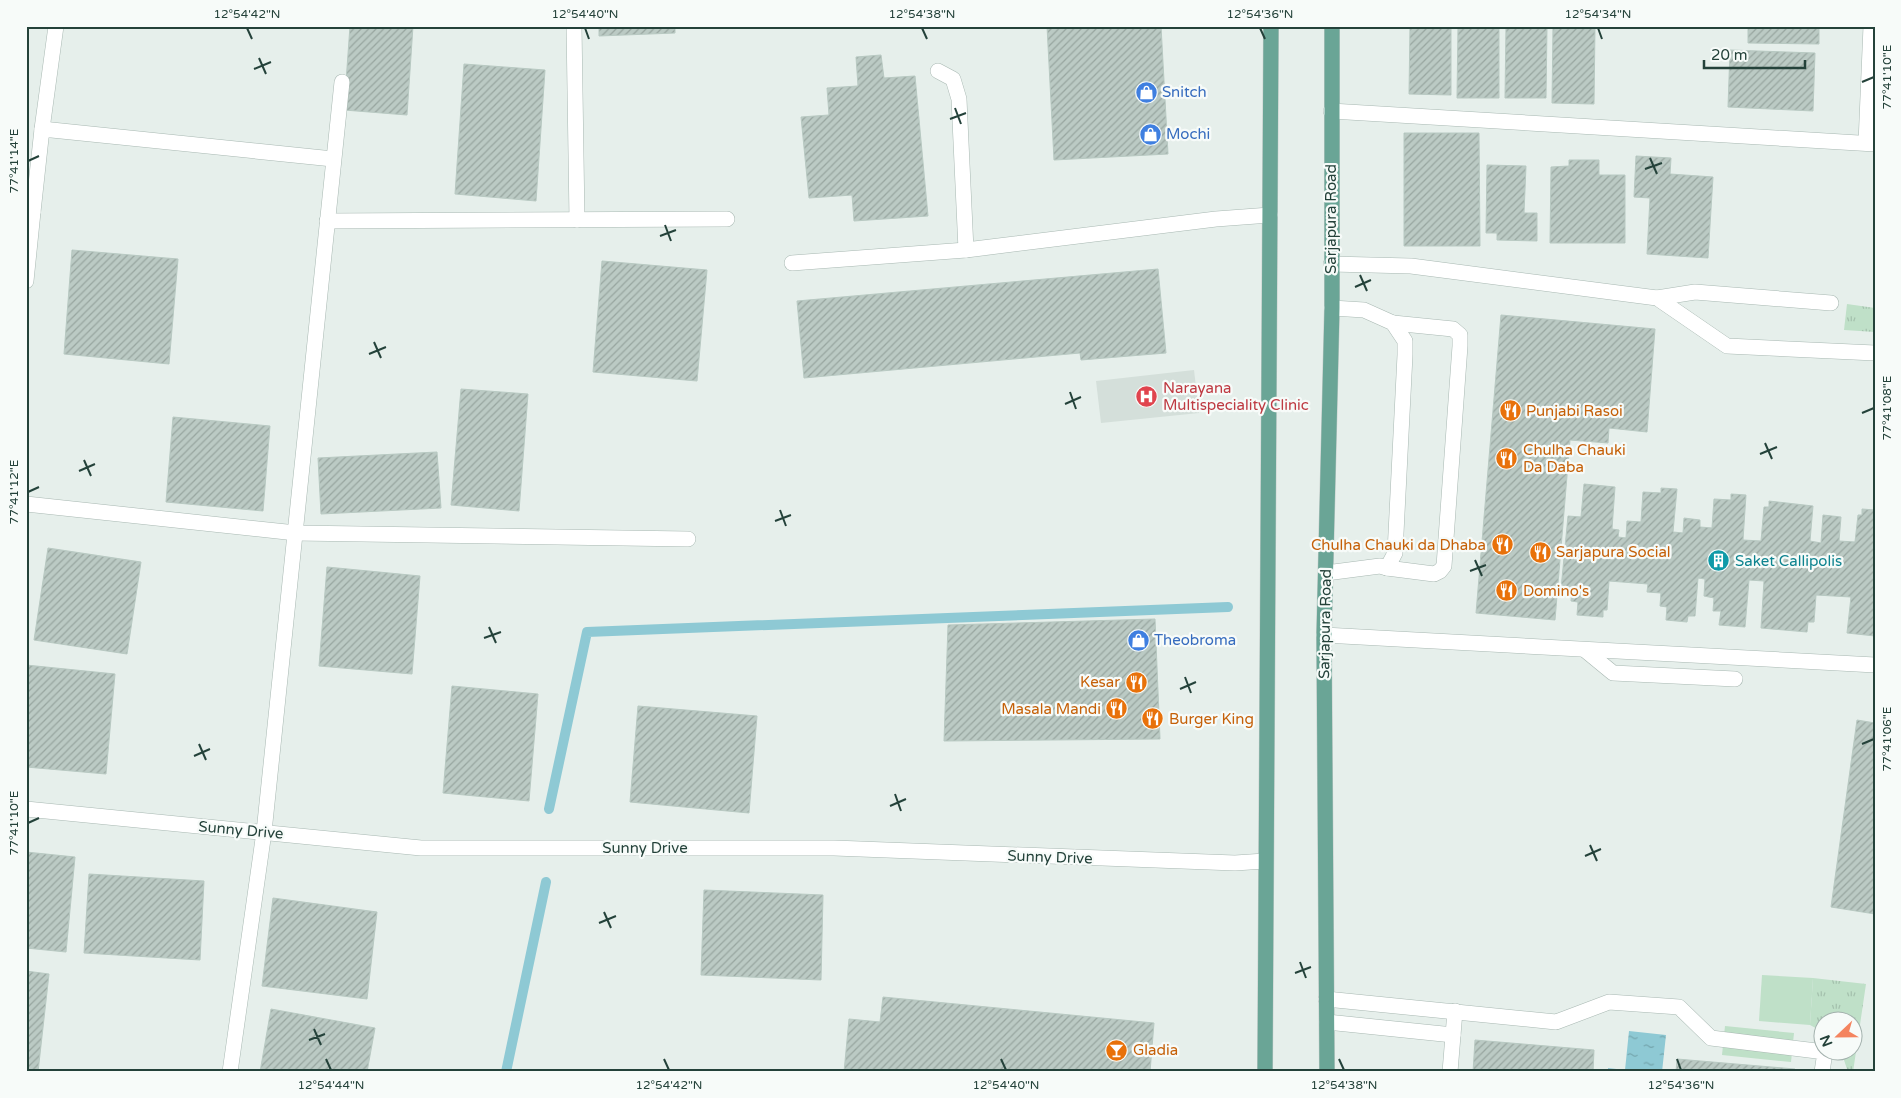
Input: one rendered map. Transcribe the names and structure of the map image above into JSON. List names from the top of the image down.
{
  "streets": {
    "main road": ["Sarjapura Road"],
    "street": ["Sunny Drive"]
  },
  "places": {
    "shop": ["Snitch", "Mochi", "Theobroma"],
    "hospital": ["Narayana Multispeciality Clinic"],
    "restaurant": [
      "Punjabi Rasoi",
      "Chulha Chauki Da Daba",
      "Chulha Chauki da Dhaba",
      "Sarjapura Social",
      "Domino's",
      "Kesar",
      "Masala Mandi",
      "Burger King"
    ],
    "building": ["Saket Callipolis"],
    "bar": ["Gladia"]
  },
  "scale_bar": "20 m",
  "north": "left",
  "coordinates": [
    "12°54'42\"N",
    "12°54'40\"N",
    "12°54'38\"N",
    "12°54'36\"N",
    "12°54'34\"N",
    "77°41'10\"E",
    "77°41'14\"E",
    "77°41'08\"E",
    "77°41'12\"E",
    "77°41'06\"E",
    "12°54'44\"N"
  ]
}
